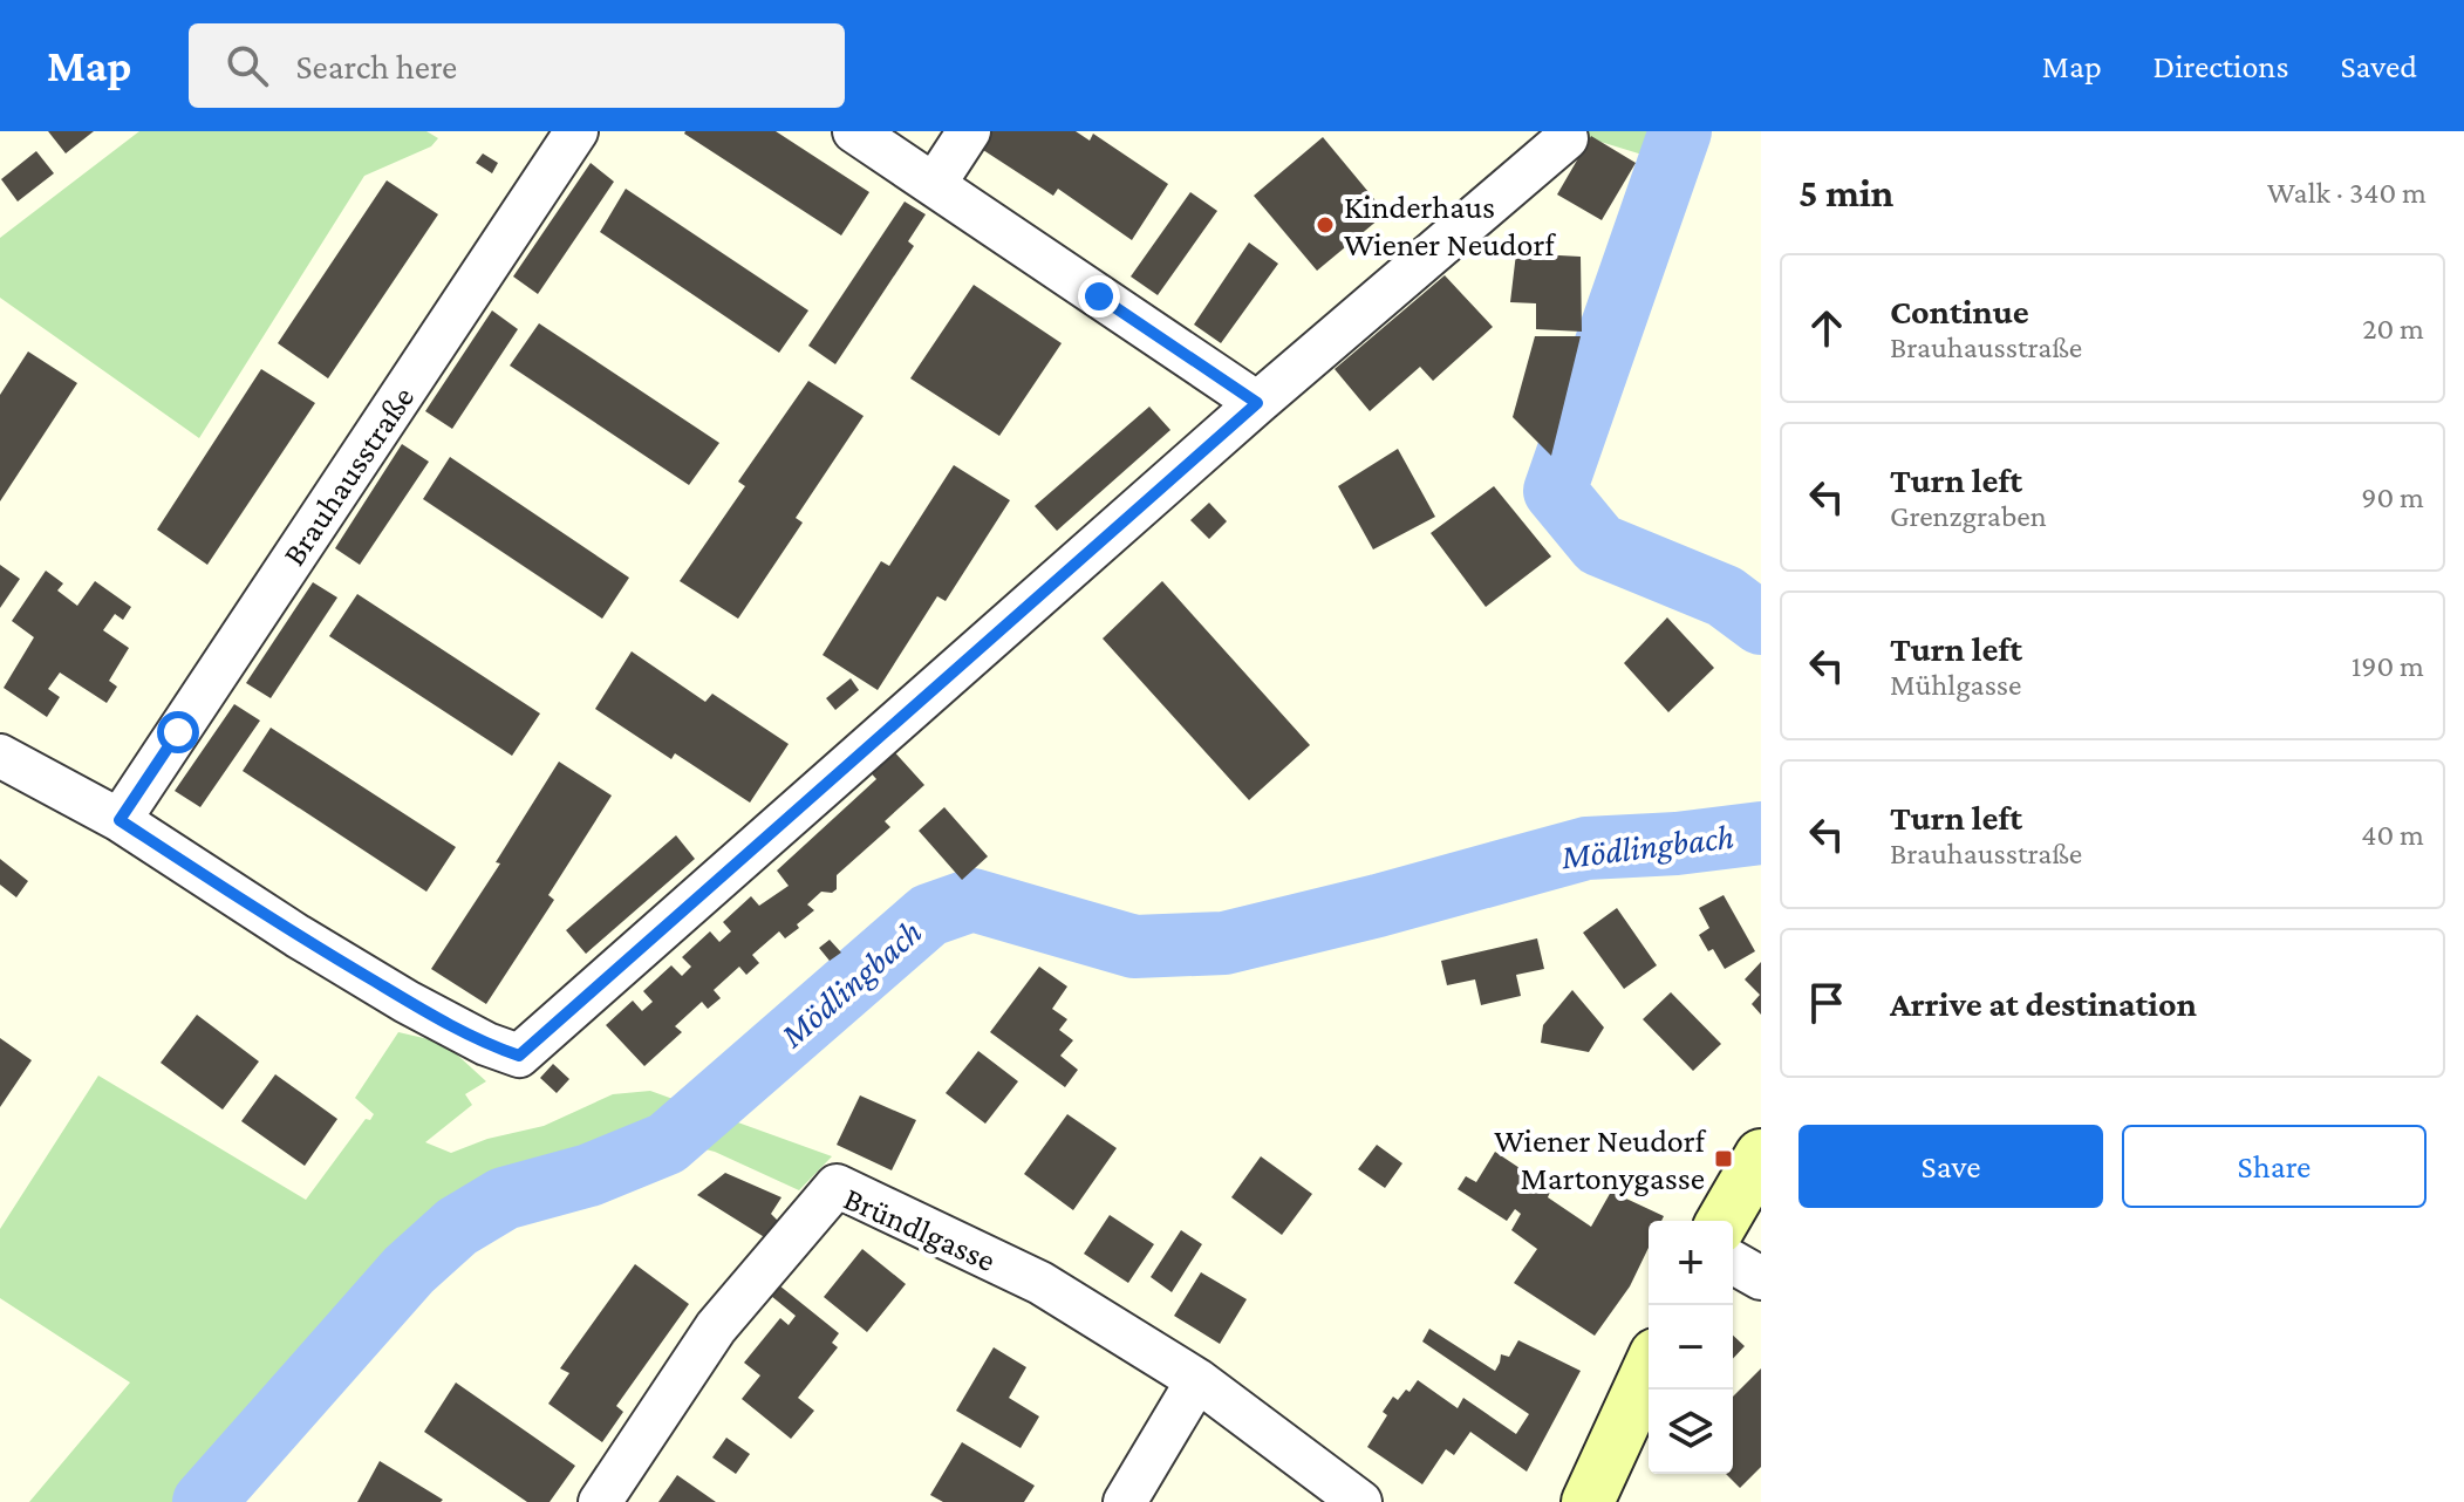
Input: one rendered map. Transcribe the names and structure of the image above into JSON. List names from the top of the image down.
{
  "streets": {
    "street": ["Brauhausstraße", "Bründlgasse"]
  },
  "water": ["Mödlingbach"],
  "places": {
    "other": ["Kinderhaus Wiener Neudorf"],
    "transit": ["Wiener Neudorf Martonygasse"]
  },
  "page": {
    "header": "Map",
    "search": "Search here",
    "nav": ["Map", "Directions", "Saved"],
    "heading": ["5 min", "Walk · 340 m"],
    "list": [
      ["Continue", "Brauhausstraße", "20 m"],
      ["Turn left", "Grenzgraben", "90 m"],
      ["Turn left", "Mühlgasse", "190 m"],
      ["Turn left", "Brauhausstraße", "40 m"],
      "Arrive at destination"
    ],
    "buttons": ["Save", "Share"],
    "map_buttons": ["+", "−"]
  }
}
